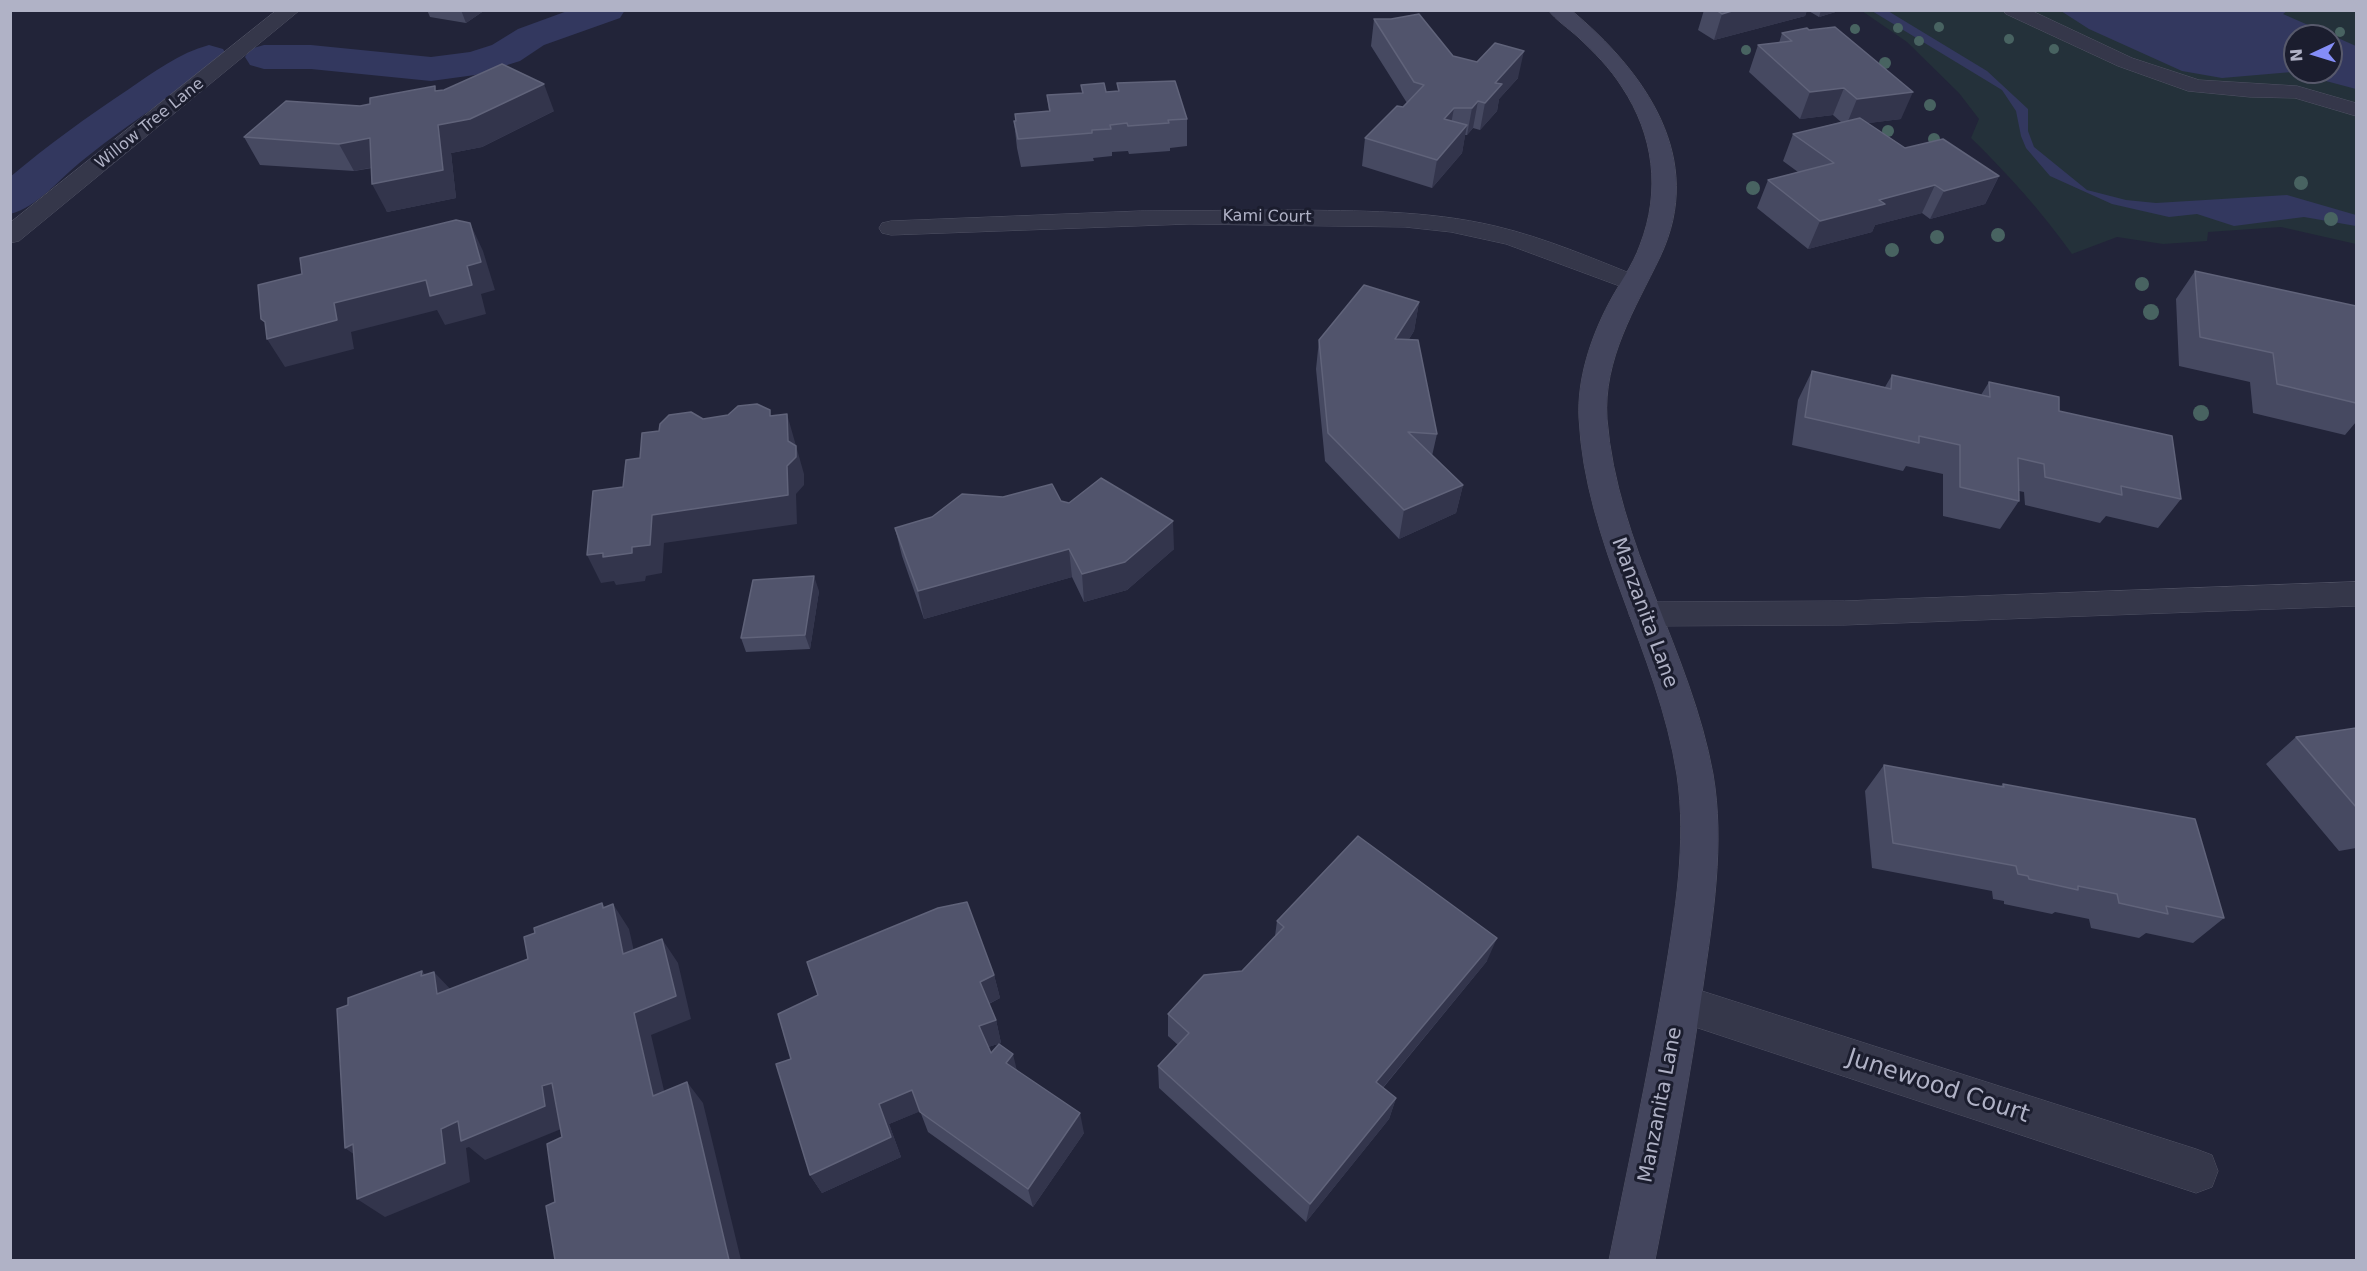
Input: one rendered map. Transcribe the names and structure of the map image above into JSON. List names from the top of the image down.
{
  "streets": {
    "street": [
      "Willow Tree Lane",
      "Kami Court",
      "Manzanita Lane",
      "Junewood Court"
    ]
  },
  "crossings": [
    ["Kami Court", "Manzanita Lane"],
    ["Manzanita Lane", "Junewood Court"]
  ],
  "north": "left"
}
